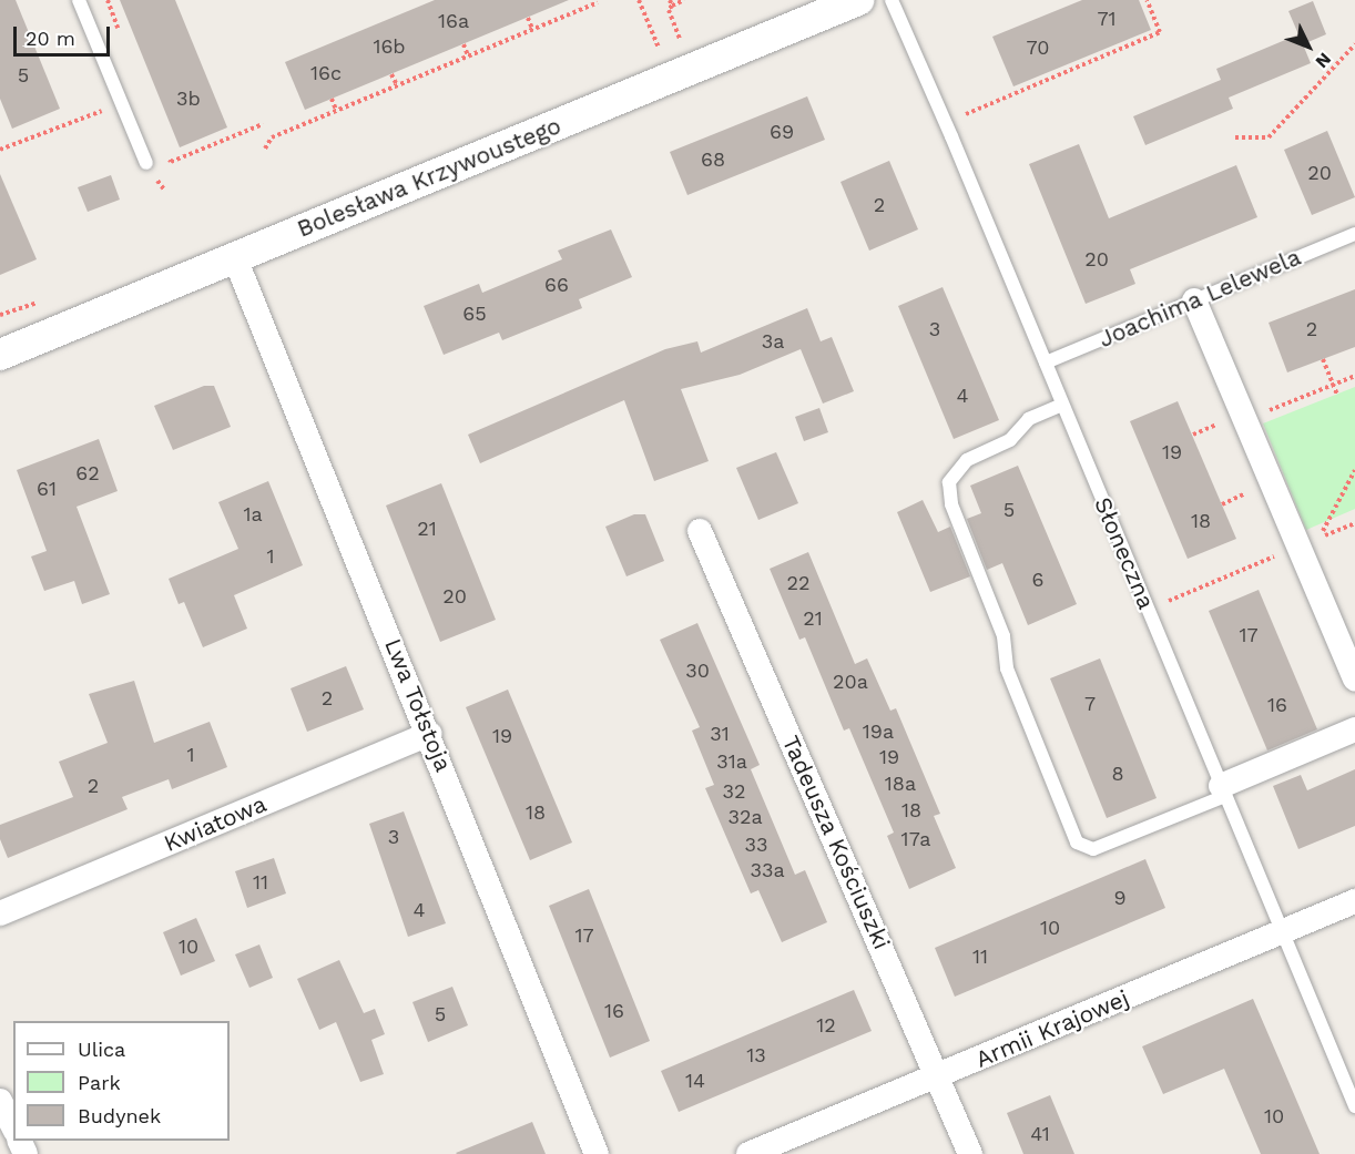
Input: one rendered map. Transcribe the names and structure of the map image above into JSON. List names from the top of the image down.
{
  "streets": {
    "street": [
      "Bolesława Krzywoustego",
      "Lwa Tołstoja",
      "Kwiatowa",
      "Tadeusza Kościuszki",
      "Armii Krajowej"
    ],
    "lane": ["Joachima Lelewela", "Słoneczna"]
  },
  "crossings": [
    ["Bolesława Krzywoustego", "Lwa Tołstoja"],
    ["Joachima Lelewela", "Słoneczna"],
    ["Słoneczna", "Armii Krajowej"],
    ["Lwa Tołstoja", "Kwiatowa"],
    ["Tadeusza Kościuszki", "Armii Krajowej"]
  ],
  "house_numbers": [
    "71",
    "16a",
    "16b",
    "70",
    "16c",
    "5",
    "3b",
    "69",
    "68",
    "20",
    "2",
    "20",
    "66",
    "65",
    "3",
    "2",
    "3a",
    "4",
    "19",
    "62",
    "61",
    "5",
    "1a",
    "18",
    "21",
    "1",
    "6",
    "22",
    "20",
    "21",
    "17",
    "30",
    "20a",
    "2",
    "7",
    "16",
    "19a",
    "31",
    "19",
    "1",
    "19",
    "31a",
    "8",
    "18a",
    "2",
    "32",
    "18",
    "18",
    "32a",
    "3",
    "17a",
    "33",
    "33a",
    "11",
    "9",
    "4",
    "10",
    "17",
    "10",
    "11",
    "16",
    "5",
    "12",
    "13",
    "14",
    "10",
    "41"
  ],
  "legend": ["Ulica", "Park", "Budynek"],
  "scale_bar": "20 m",
  "north": "bottom right"
}
